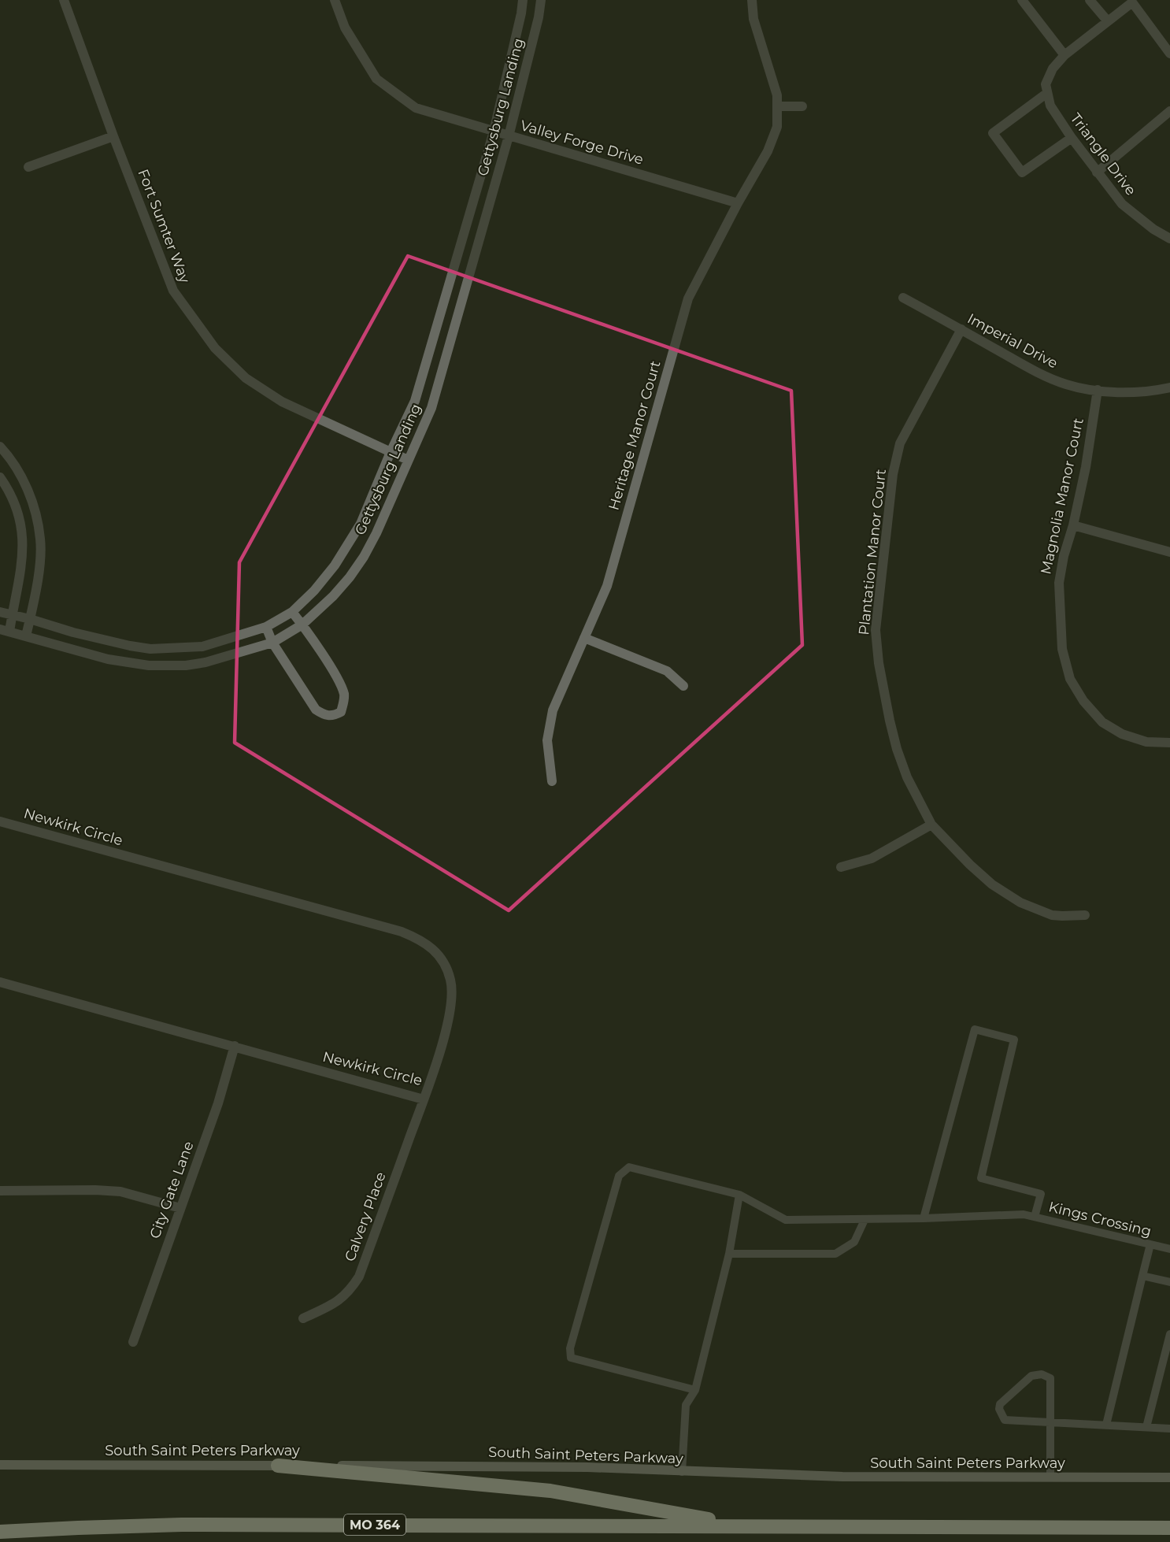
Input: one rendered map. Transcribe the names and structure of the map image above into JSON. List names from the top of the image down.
{
  "streets": {
    "highway": ["MO 364"],
    "main road": ["South Saint Peters Parkway"],
    "street": [
      "Gettysburg Landing",
      "Valley Forge Drive",
      "Triangle Drive",
      "Fort Sumter Way",
      "Imperial Drive",
      "Heritage Manor Court",
      "Magnolia Manor Court",
      "Plantation Manor Court",
      "Newkirk Circle",
      "City Gate Lane",
      "Calvery Place"
    ],
    "lane": ["Kings Crossing"]
  },
  "crossings": [
    ["Gettysburg Landing", "Valley Forge Drive"],
    ["Gettysburg Landing", "Fort Sumter Way"],
    ["Valley Forge Drive", "Heritage Manor Court"],
    ["Imperial Drive", "Magnolia Manor Court"],
    ["Imperial Drive", "Plantation Manor Court"],
    ["Newkirk Circle", "City Gate Lane"],
    ["Newkirk Circle", "Calvery Place"]
  ]
}
